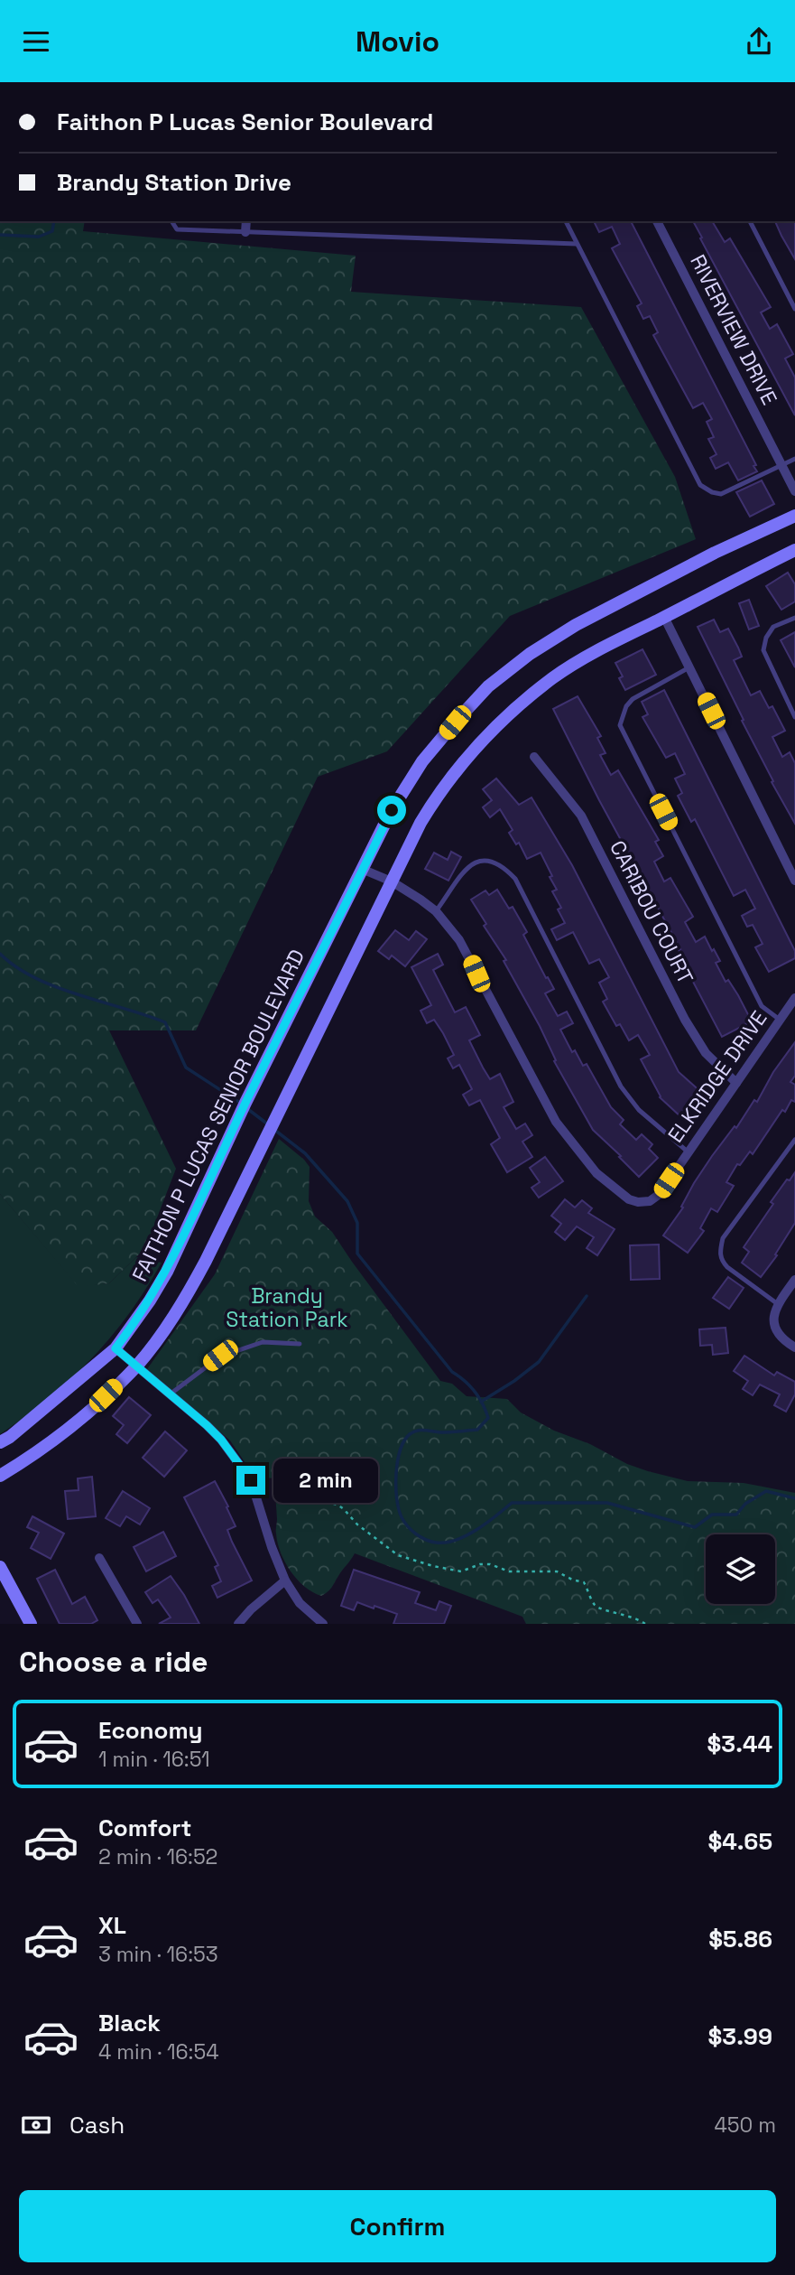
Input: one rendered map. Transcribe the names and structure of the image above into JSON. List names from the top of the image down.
{
  "streets": {
    "main road": ["FAITHON P LUCAS SENIOR BOULEVARD"],
    "street": ["RIVERVIEW DRIVE", "CARIBOU COURT", "ELKRIDGE DRIVE"]
  },
  "crossings": [
    ["CARIBOU COURT", "ELKRIDGE DRIVE"]
  ],
  "parks": ["Brandy Station Park"],
  "page": {
    "header": "Movio",
    "banner": ["Faithon P Lucas Senior Boulevard", "Brandy Station Drive"],
    "bubble": "2 min",
    "heading": "Choose a ride",
    "list": [
      {
        "name": "Economy",
        "note": "1 min · 16:51",
        "value": "$3.44"
      },
      {
        "name": "Comfort",
        "note": "2 min · 16:52",
        "value": "$4.65"
      },
      {
        "name": "XL",
        "note": "3 min · 16:53",
        "value": "$5.86"
      },
      {
        "name": "Black",
        "note": "4 min · 16:54",
        "value": "$3.99"
      }
    ],
    "pay": ["Cash", "450 m"],
    "buttons": "Confirm"
  }
}
